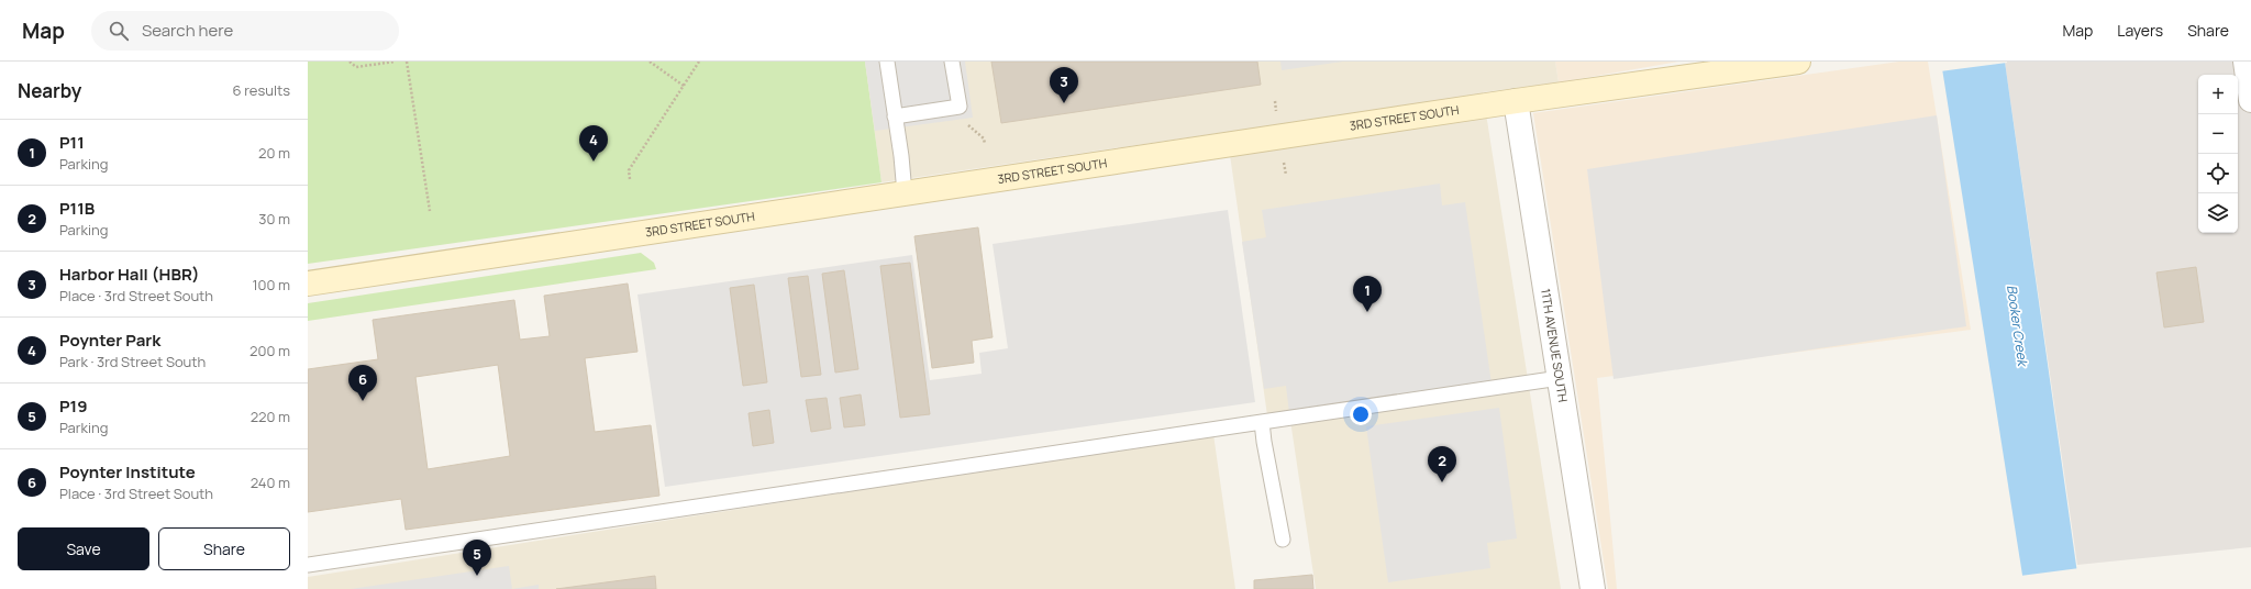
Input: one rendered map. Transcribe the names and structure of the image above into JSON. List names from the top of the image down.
{
  "streets": {
    "street": ["3RD STREET SOUTH", "11TH AVENUE SOUTH"]
  },
  "crossings": [
    ["3RD STREET SOUTH", "11TH AVENUE SOUTH"]
  ],
  "water": ["Booker Creek"],
  "page": {
    "header": "Map",
    "search": "Search here",
    "nav": ["Map", "Layers", "Share"],
    "heading": ["Nearby", "6 results"],
    "pins": [
      "3",
      "4",
      "1",
      "6",
      "2",
      "5"
    ],
    "map_buttons": ["+", "−"],
    "list": [
      {
        "mark": "1",
        "name": "P11",
        "note": "Parking",
        "value": "20 m"
      },
      {
        "mark": "2",
        "name": "P11B",
        "note": "Parking",
        "value": "30 m"
      },
      {
        "mark": "3",
        "name": "Harbor Hall (HBR)",
        "note": "Place · 3rd Street South",
        "value": "100 m"
      },
      {
        "mark": "4",
        "name": "Poynter Park",
        "note": "Park · 3rd Street South",
        "value": "200 m"
      },
      {
        "mark": "5",
        "name": "P19",
        "note": "Parking",
        "value": "220 m"
      },
      {
        "mark": "6",
        "name": "Poynter Institute",
        "note": "Place · 3rd Street South",
        "value": "240 m"
      }
    ],
    "buttons": ["Save", "Share"]
  }
}
